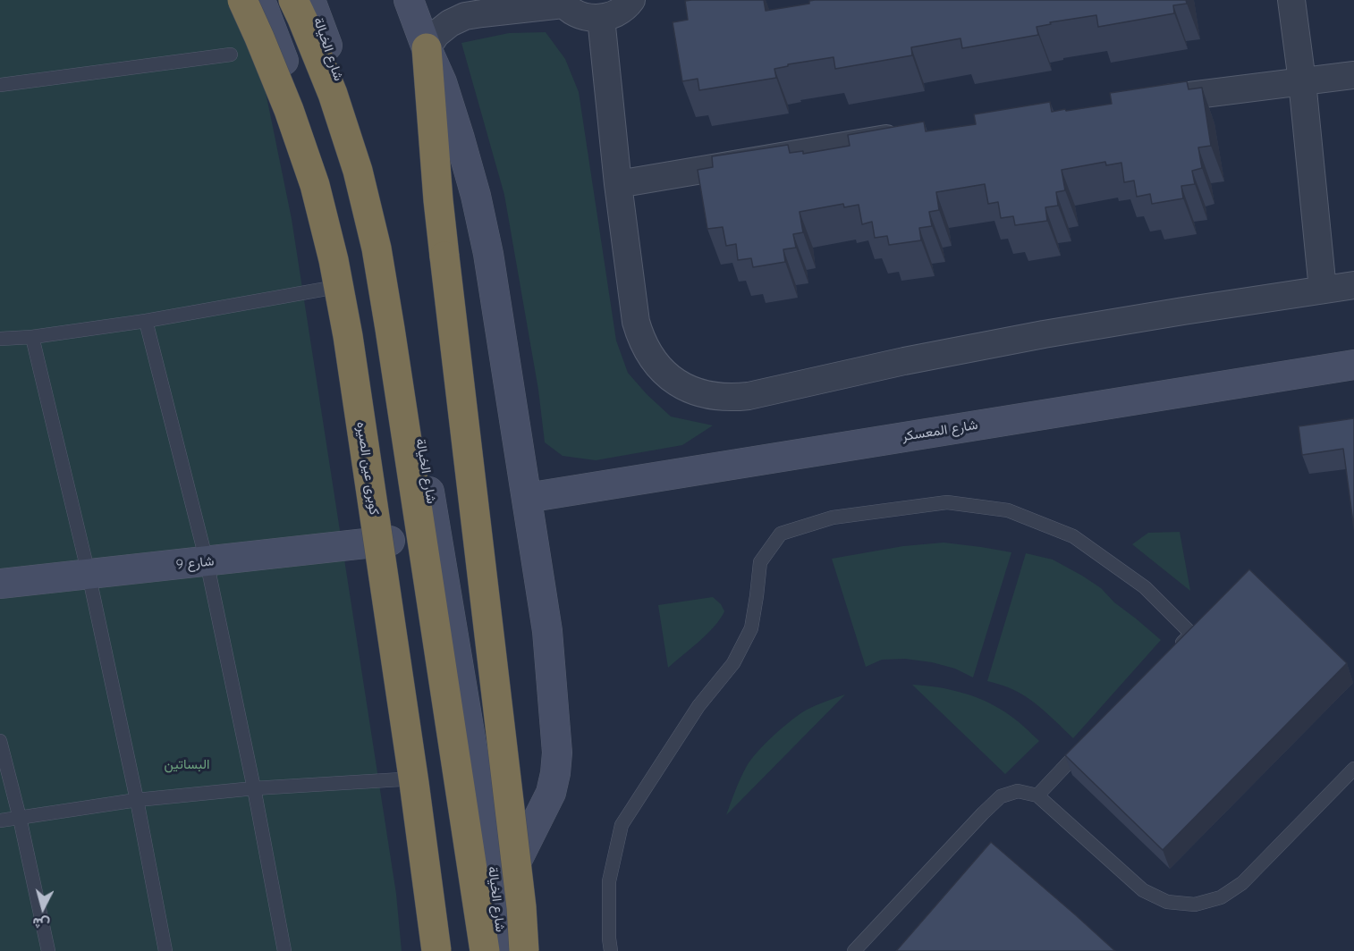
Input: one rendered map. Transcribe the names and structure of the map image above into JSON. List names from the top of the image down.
{
  "streets": {
    "highway": ["كوبرى عين الصيره"],
    "street": ["شارع الخيالة", "شارع المعسكر", "شارع 9"]
  },
  "parks": ["البساتين"],
  "north": "bottom"
}
